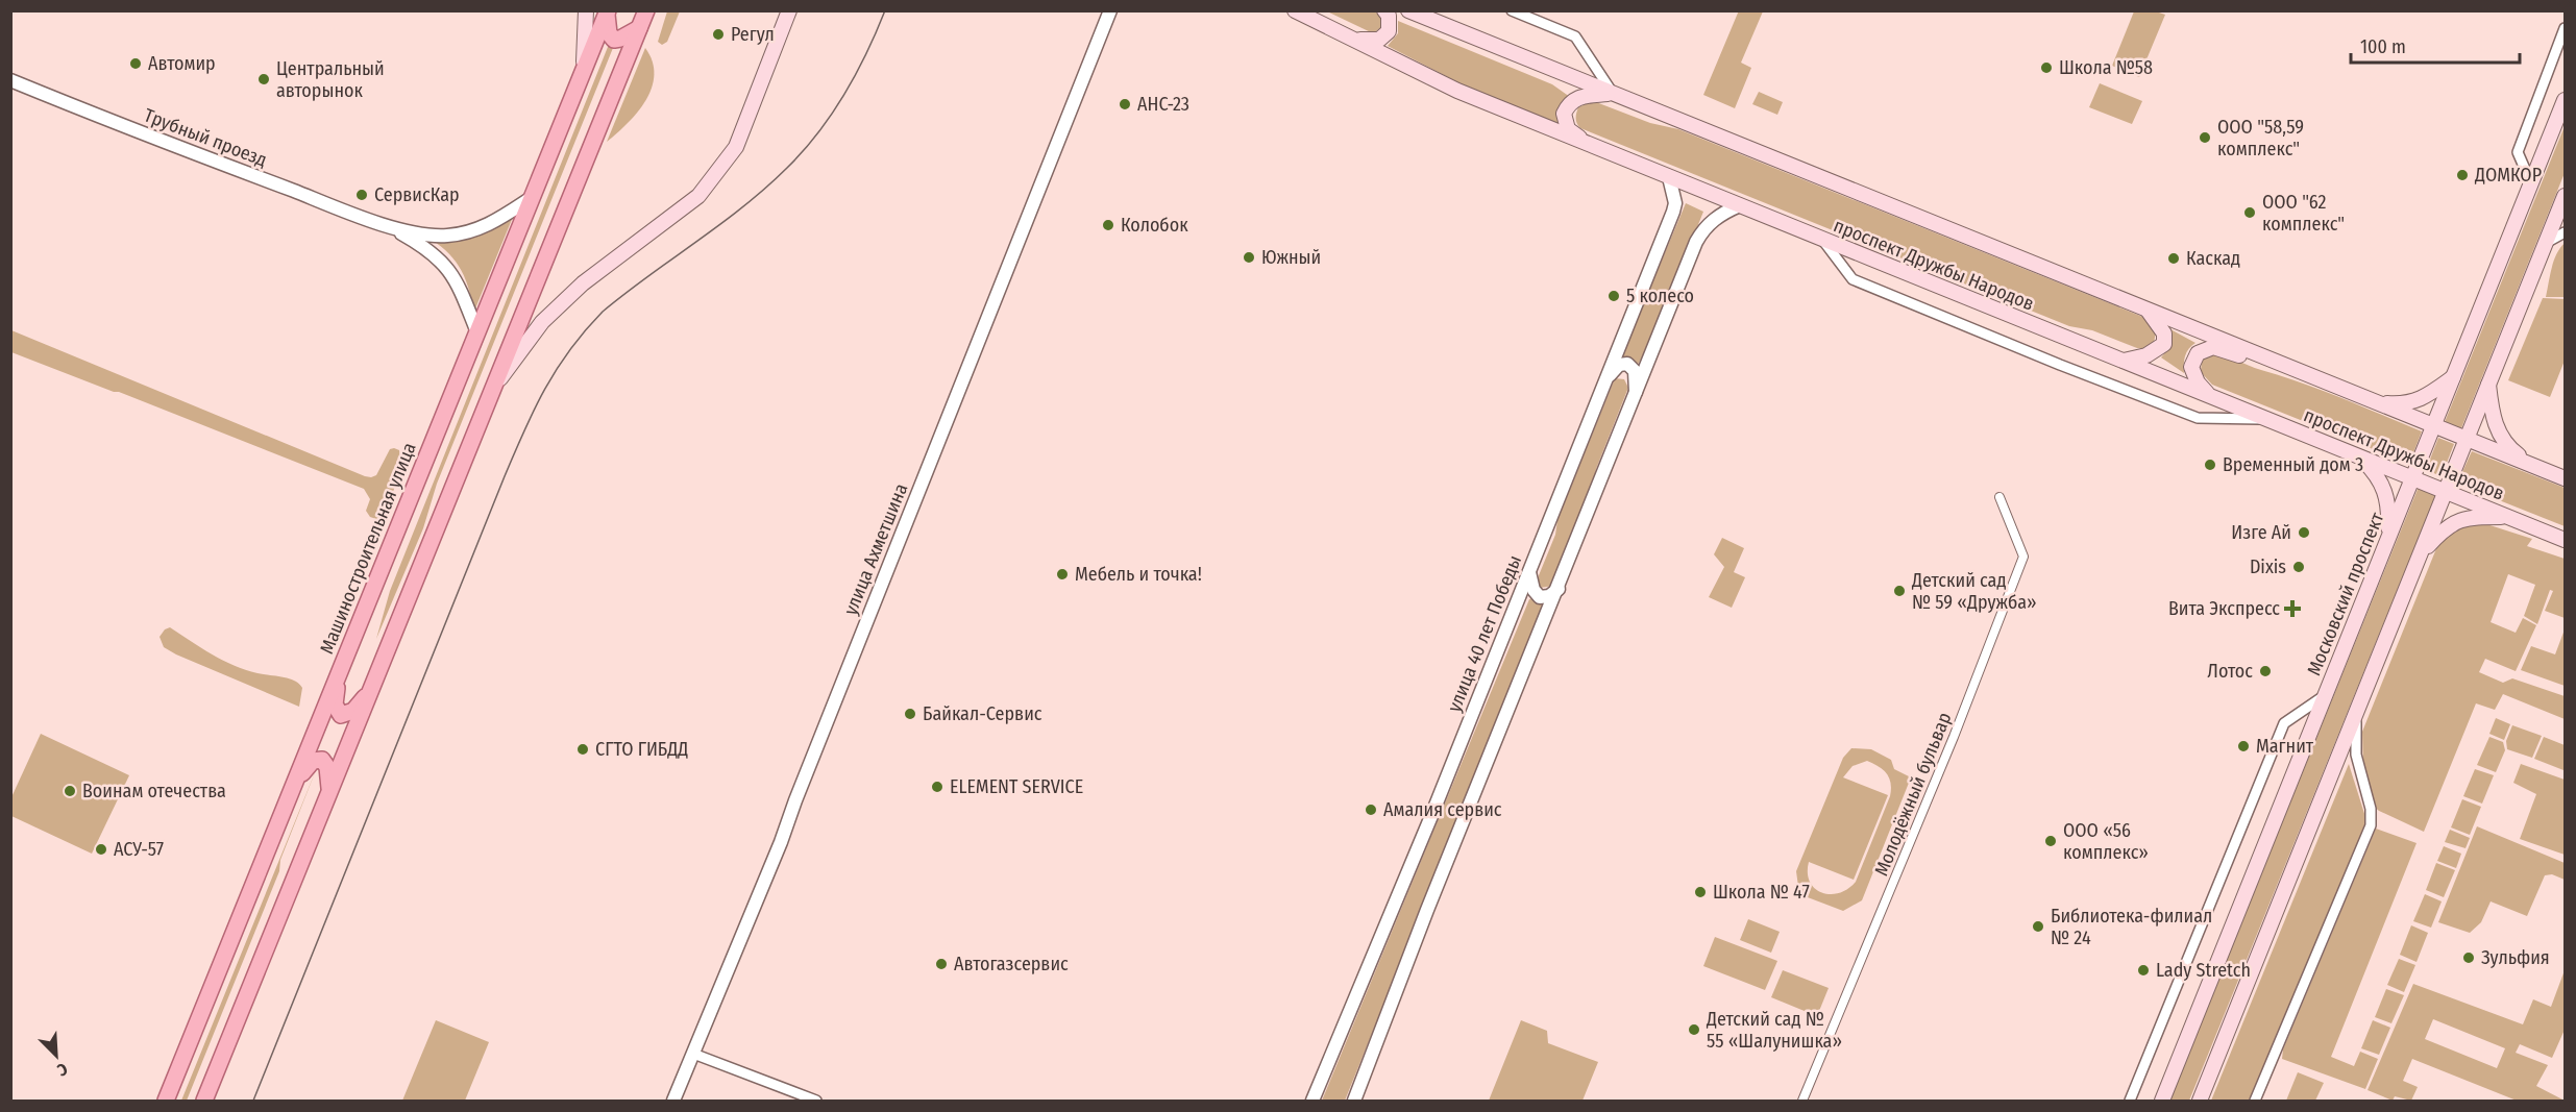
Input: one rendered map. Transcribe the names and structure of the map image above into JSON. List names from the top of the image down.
{
  "streets": {
    "main road": ["проспект Дружбы Народов", "Машиностроительная улица", "Московский проспект"],
    "street": [
      "Трубный проезд",
      "улица Ахметшина",
      "улица 40 лет Победы",
      "Молодёжный бульвар"
    ]
  },
  "crossings": [
    ["проспект Дружбы Народов", "Московский проспект"],
    ["проспект Дружбы Народов", "улица 40 лет Победы"]
  ],
  "places": {
    "other": [
      "Регул",
      "Автомир",
      "Школа №58",
      "Центральный авторынок",
      "АНС-23",
      "ООО \"58,59 комплекс\"",
      "ДОМКОР",
      "СервисКар",
      "ООО \"62 комплекс\"",
      "Колобок",
      "Южный",
      "Каскад",
      "5 колесо",
      "Временный дом 3",
      "Изге Ай",
      "Dixis",
      "Мебель и точка!",
      "Детский сад № 59 «Дружба»",
      "Лотос",
      "Байкал-Сервис",
      "Магнит",
      "СГТО ГИБДД",
      "ELEMENT SERVICE",
      "Воинам отечества",
      "Амалия сервис",
      "ООО «56 комплекс»",
      "АСУ-57",
      "Школа № 47",
      "Библиотека-филиал № 24",
      "Зульфия",
      "Автогазсервис",
      "Lady Stretch",
      "Детский сад № 55 «Шалунишка»"
    ],
    "health": ["Вита Экспресс"]
  },
  "scale_bar": "100 m",
  "north": "bottom right"
}
